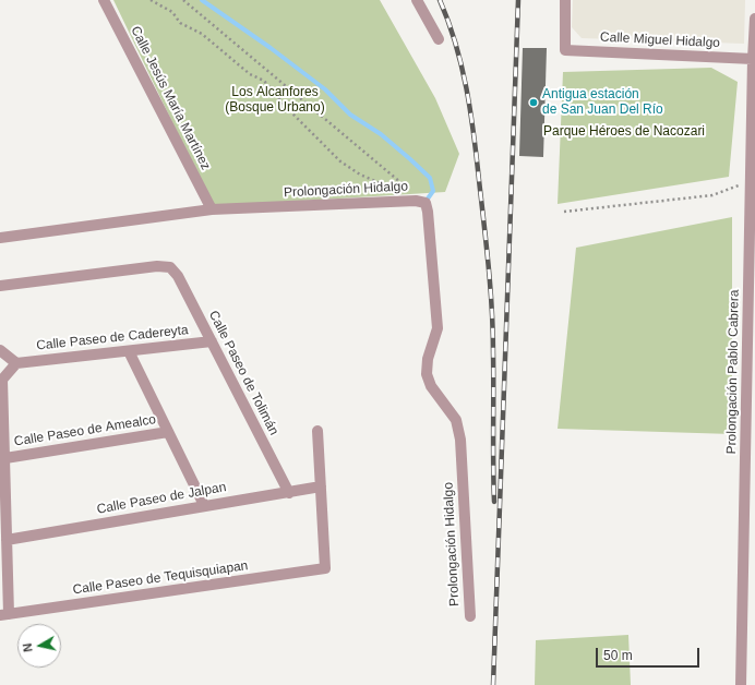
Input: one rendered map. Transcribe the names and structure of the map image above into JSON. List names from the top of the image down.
{
  "streets": {
    "street": [
      "Calle Miguel Hidalgo",
      "Calle Jesús María Martínez",
      "Prolongación Hidalgo",
      "Calle Paseo de Cadereyta",
      "Prolongación Pablo Cabrera",
      "Calle Paseo de Tolimán",
      "Calle Paseo de Amealco",
      "Calle Paseo de Jalpan",
      "Calle Paseo de Tequisquiapan"
    ]
  },
  "crossings": [
    ["Calle Miguel Hidalgo", "Prolongación Pablo Cabrera"],
    ["Calle Jesús María Martínez", "Prolongación Hidalgo"],
    ["Calle Paseo de Cadereyta", "Calle Paseo de Tolimán"],
    ["Calle Paseo de Tolimán", "Calle Paseo de Jalpan"],
    ["Calle Paseo de Jalpan", "Calle Paseo de Tequisquiapan"]
  ],
  "parks": ["Los Alcanfores (Bosque Urbano)", "Parque Héroes de Nacozari"],
  "places": ["Antigua estación de San Juan Del Río"],
  "scale_bar": "50 m",
  "north": "left"
}
